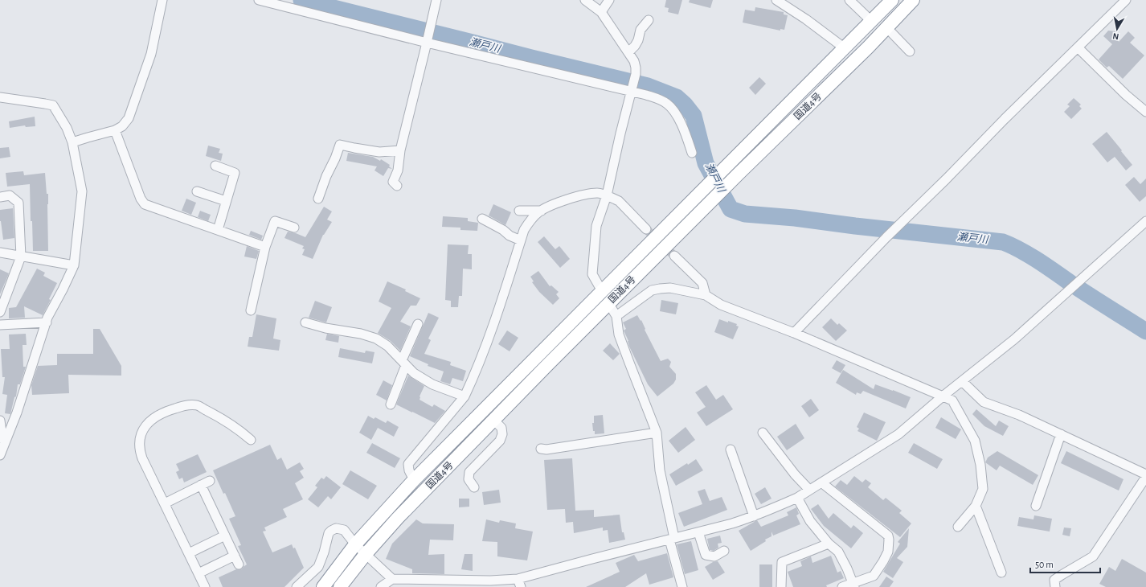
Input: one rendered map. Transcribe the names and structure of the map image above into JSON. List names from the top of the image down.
{
  "streets": {
    "highway": ["国道4号"]
  },
  "water": ["瀬戸川"],
  "scale_bar": "50 m",
  "north": "bottom"
}
